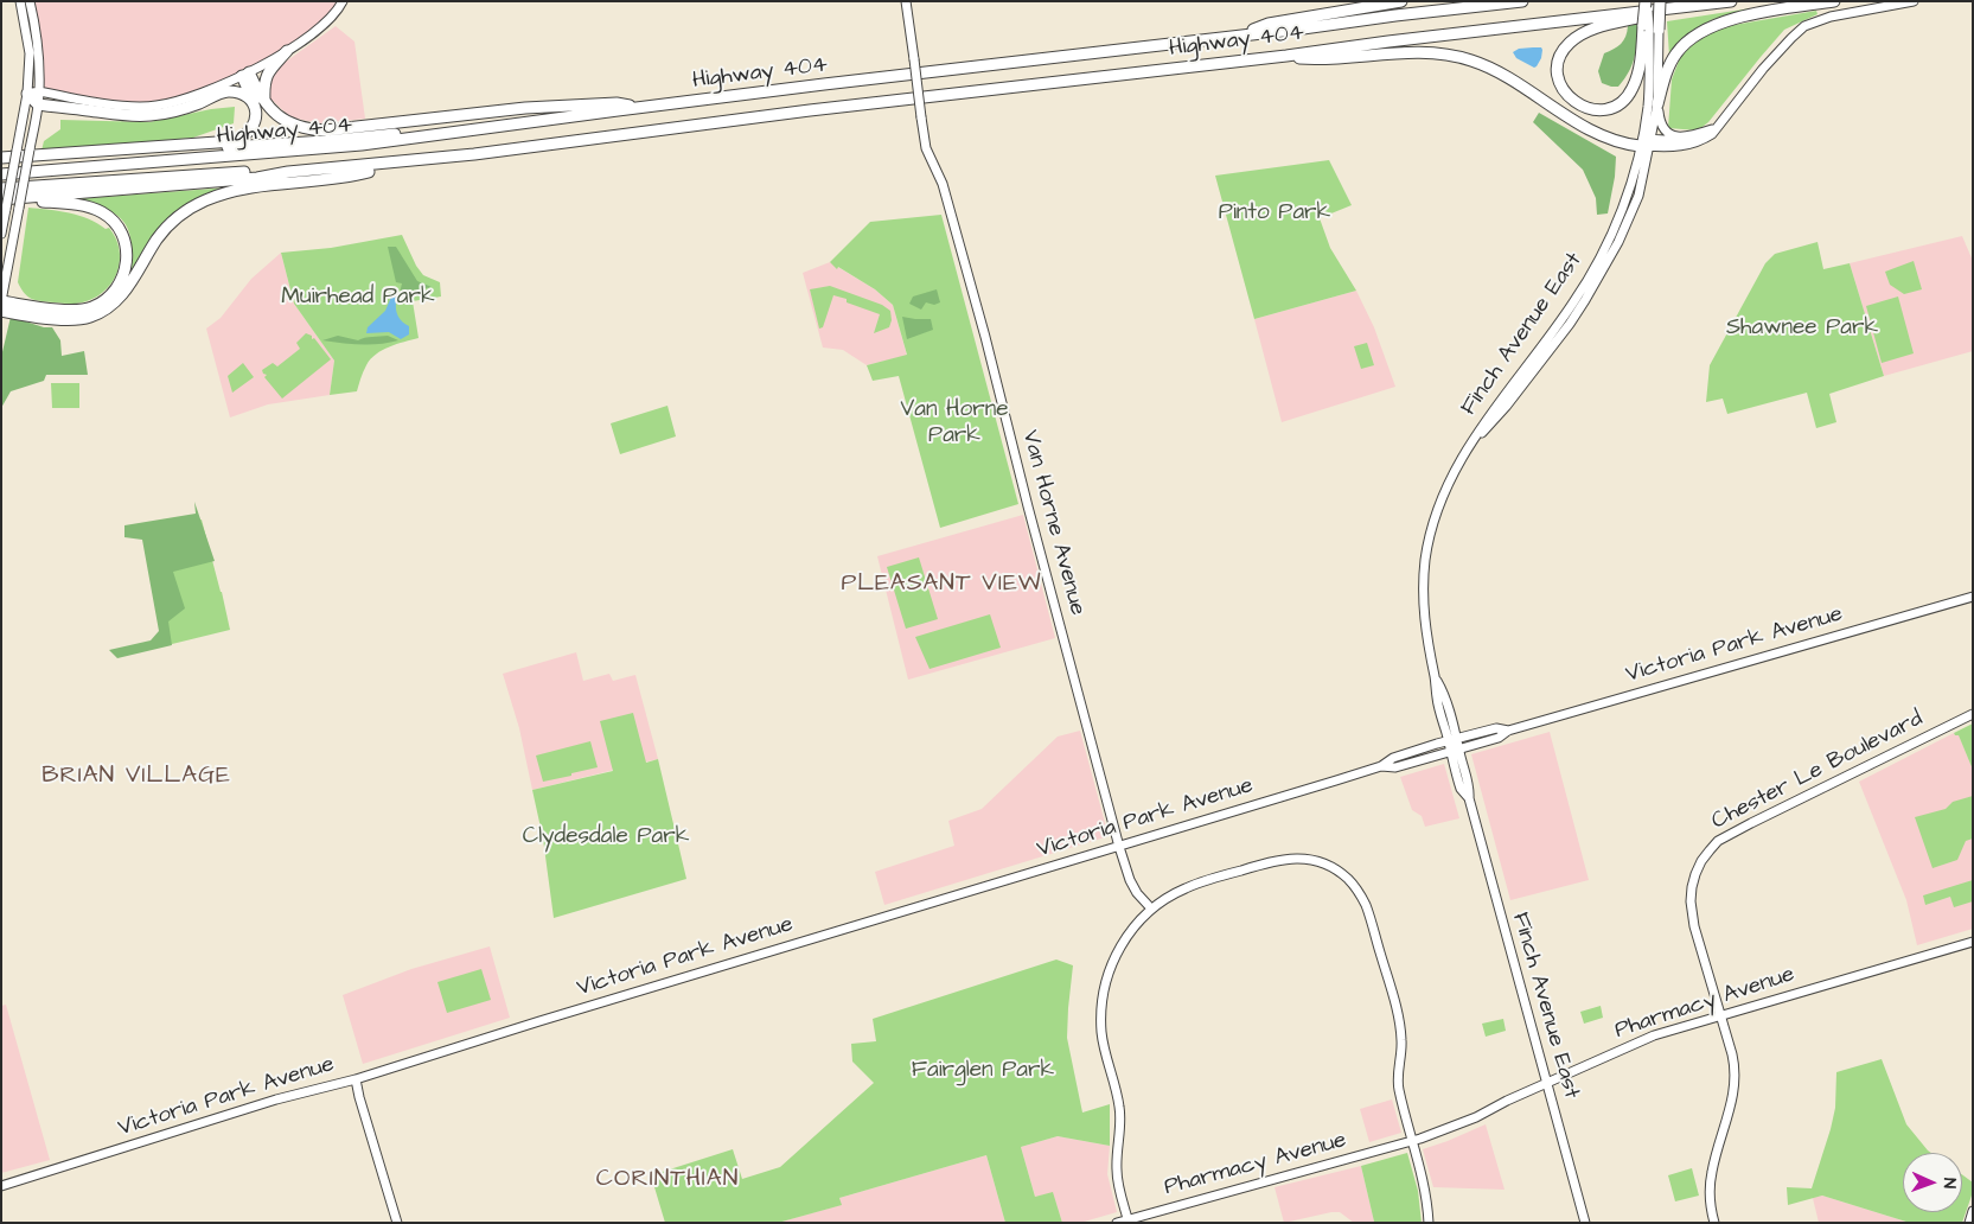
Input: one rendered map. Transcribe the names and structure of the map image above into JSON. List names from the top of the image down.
{
  "streets": {
    "highway": ["Highway 404"],
    "street": [
      "Finch Avenue East",
      "Van Horne Avenue",
      "Victoria Park Avenue",
      "Chester Le Boulevard",
      "Pharmacy Avenue"
    ]
  },
  "crossings": [
    ["Finch Avenue East", "Victoria Park Avenue"],
    ["Finch Avenue East", "Pharmacy Avenue"],
    ["Van Horne Avenue", "Victoria Park Avenue"],
    ["Chester Le Boulevard", "Pharmacy Avenue"]
  ],
  "districts": ["PLEASANT VIEW", "BRIAN VILLAGE", "CORINTHIAN"],
  "parks": [
    "Pinto Park",
    "Muirhead Park",
    "Shawnee Park",
    "Van Horne Park",
    "Clydesdale Park",
    "Fairglen Park"
  ],
  "north": "right"
}
